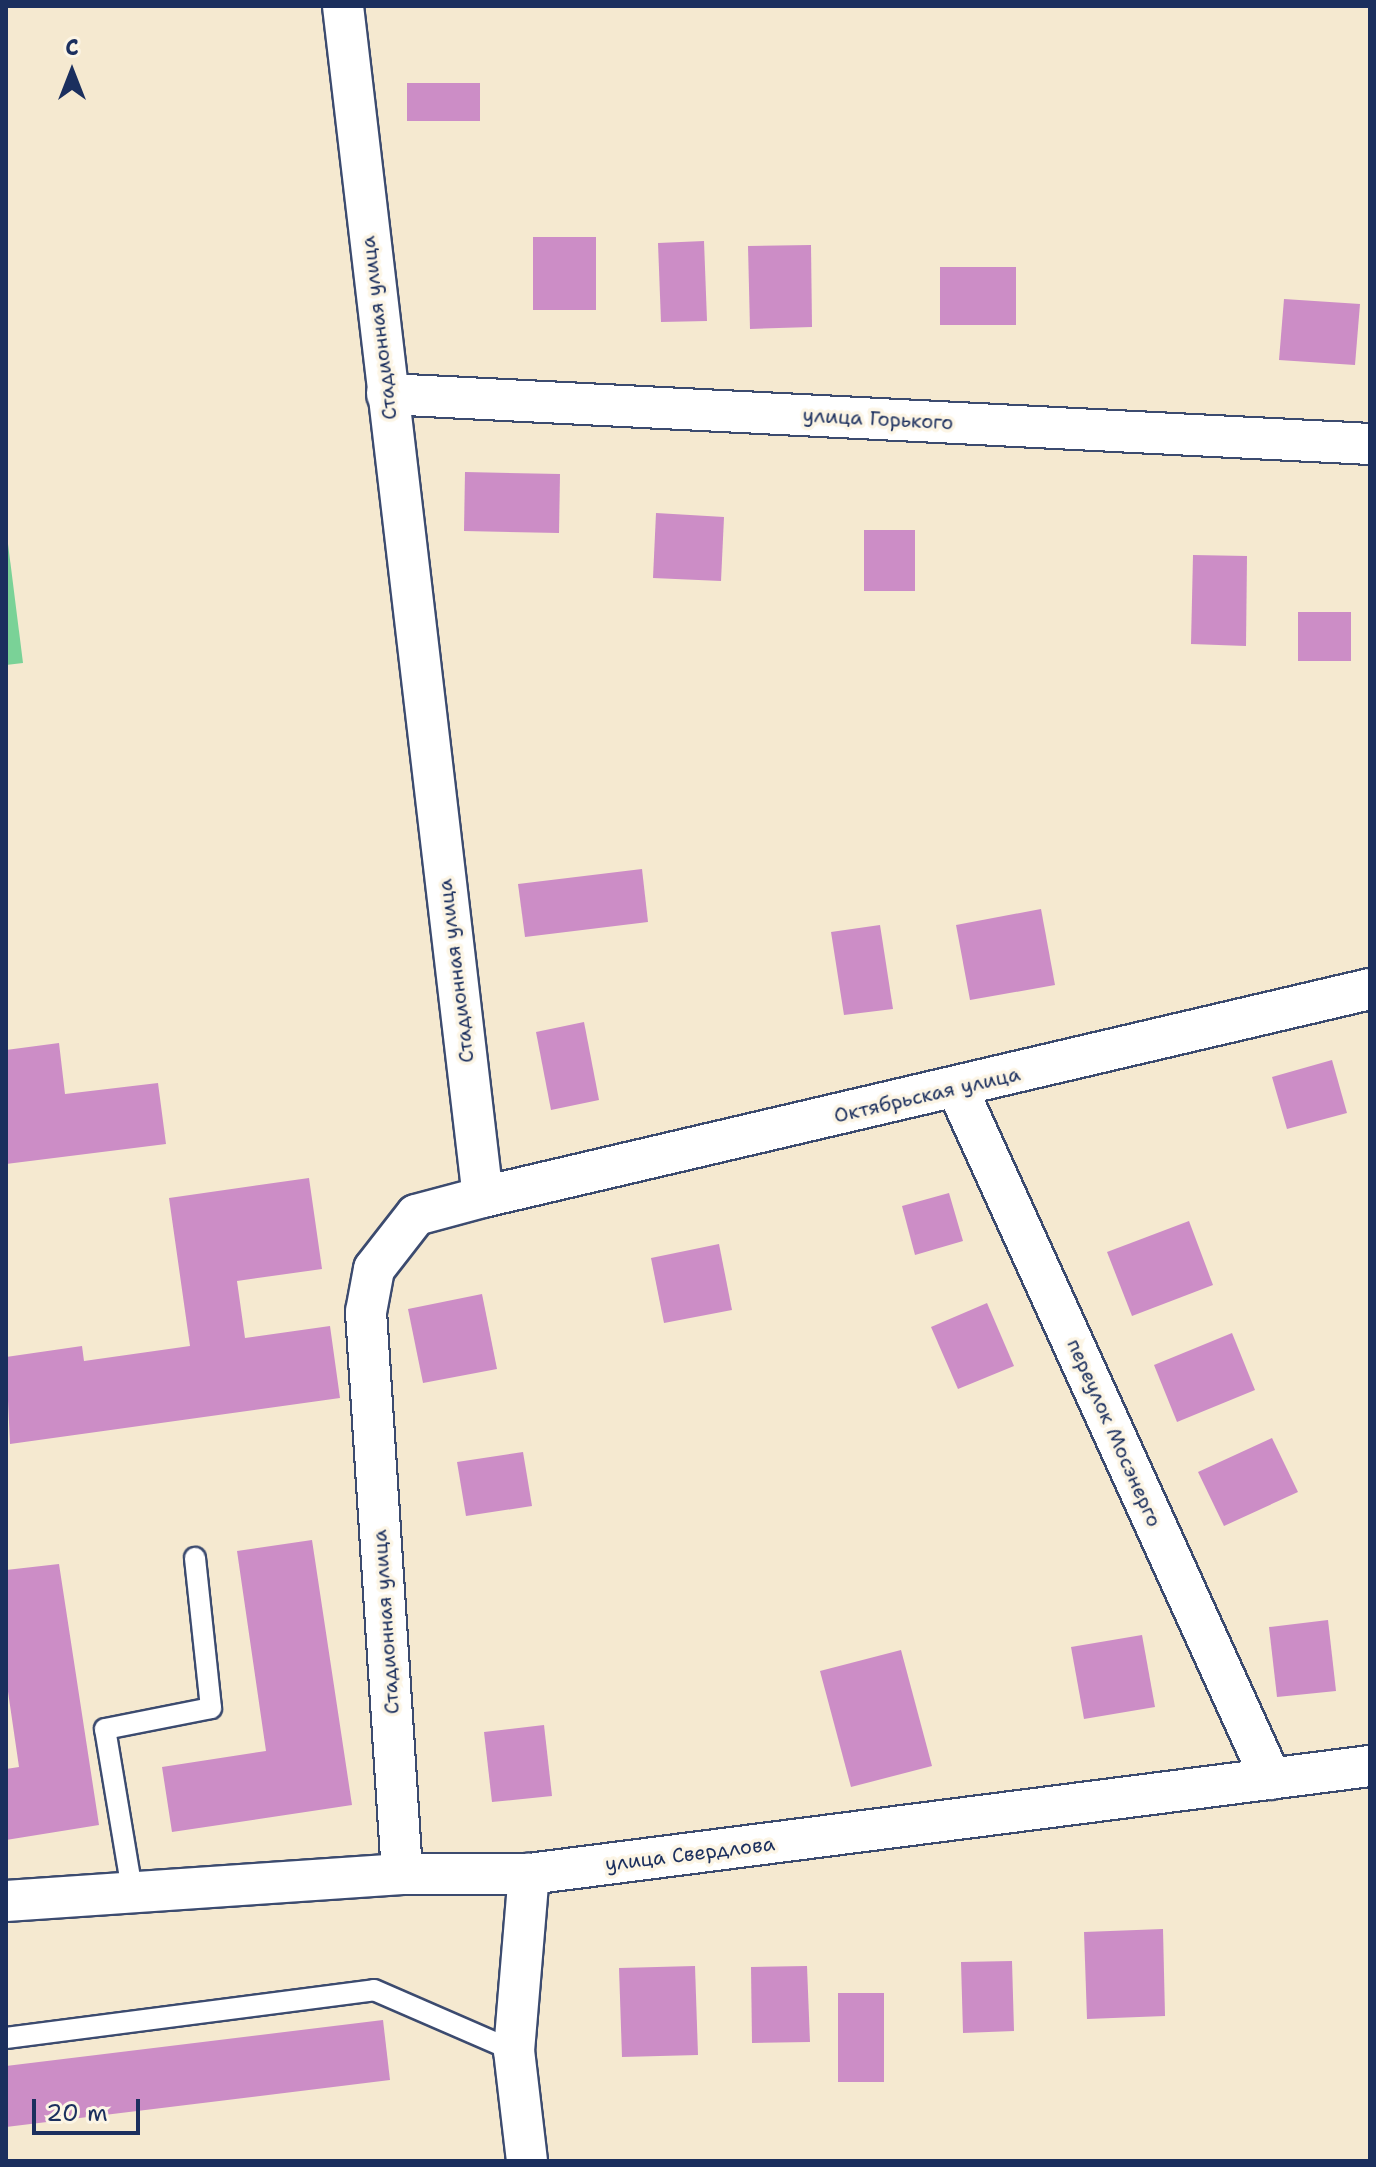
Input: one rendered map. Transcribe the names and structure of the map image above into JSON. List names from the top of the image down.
{
  "streets": {
    "street": [
      "Стадионная улица",
      "улица Горького",
      "Октябрьская улица",
      "переулок Мосэнерго",
      "улица Свердлова"
    ]
  },
  "crossings": [
    ["Стадионная улица", "улица Горького"],
    ["Стадионная улица", "Октябрьская улица"],
    ["Стадионная улица", "улица Свердлова"],
    ["Октябрьская улица", "переулок Мосэнерго"],
    ["переулок Мосэнерго", "улица Свердлова"]
  ],
  "scale_bar": "20 m",
  "north": "top"
}
